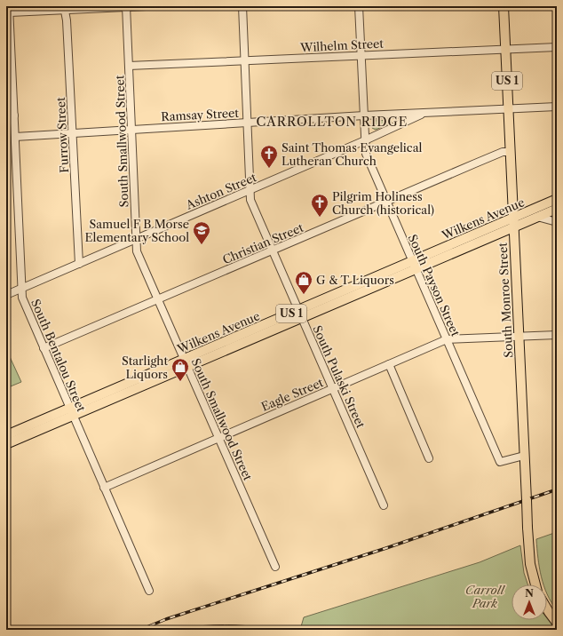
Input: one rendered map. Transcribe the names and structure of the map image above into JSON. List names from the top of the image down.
{
  "streets": {
    "main road": ["US 1", "Wilkens Avenue", "South Monroe Street"],
    "street": [
      "Wilhelm Street",
      "Ramsay Street",
      "Furrow Street",
      "South Smallwood Street",
      "Ashton Street",
      "Christian Street",
      "South Payson Street",
      "South Bentalou Street",
      "South Pulaski Street",
      "Eagle Street"
    ]
  },
  "crossings": [
    ["Wilhelm Street", "South Smallwood Street"],
    ["Wilhelm Street", "South Payson Street"],
    ["Wilhelm Street", "South Monroe Street"],
    ["Wilhelm Street", "South Pulaski Street"],
    ["Ramsay Street", "Furrow Street"],
    ["Ramsay Street", "South Smallwood Street"],
    ["Ramsay Street", "Ashton Street"],
    ["Ramsay Street", "South Payson Street"],
    ["Ramsay Street", "South Monroe Street"],
    ["Ramsay Street", "South Bentalou Street"],
    ["Ramsay Street", "South Pulaski Street"],
    ["Furrow Street", "Ashton Street"],
    ["South Smallwood Street", "Ashton Street"],
    ["South Smallwood Street", "Wilkens Avenue"],
    ["South Smallwood Street", "Christian Street"],
    ["South Smallwood Street", "Eagle Street"],
    ["Ashton Street", "South Payson Street"],
    ["Ashton Street", "South Bentalou Street"],
    ["Ashton Street", "South Pulaski Street"],
    ["Wilkens Avenue", "South Payson Street"],
    ["Wilkens Avenue", "South Monroe Street"],
    ["Wilkens Avenue", "South Bentalou Street"],
    ["Wilkens Avenue", "South Pulaski Street"],
    ["Christian Street", "South Payson Street"],
    ["Christian Street", "South Monroe Street"],
    ["Christian Street", "South Bentalou Street"],
    ["Christian Street", "South Pulaski Street"],
    ["South Payson Street", "South Monroe Street"],
    ["South Payson Street", "Eagle Street"],
    ["South Monroe Street", "Eagle Street"],
    ["South Bentalou Street", "Eagle Street"],
    ["South Pulaski Street", "Eagle Street"]
  ],
  "districts": ["CARROLLTON RIDGE"],
  "parks": ["Carroll Park"],
  "places": {
    "church": ["Saint Thomas Evangelical Lutheran Church", "Pilgrim Holiness Church (historical)"],
    "school or university": ["Samuel F B Morse Elementary School"],
    "shop": ["G & T Liquors", "Starlight Liquors"]
  },
  "north": "top"
}
